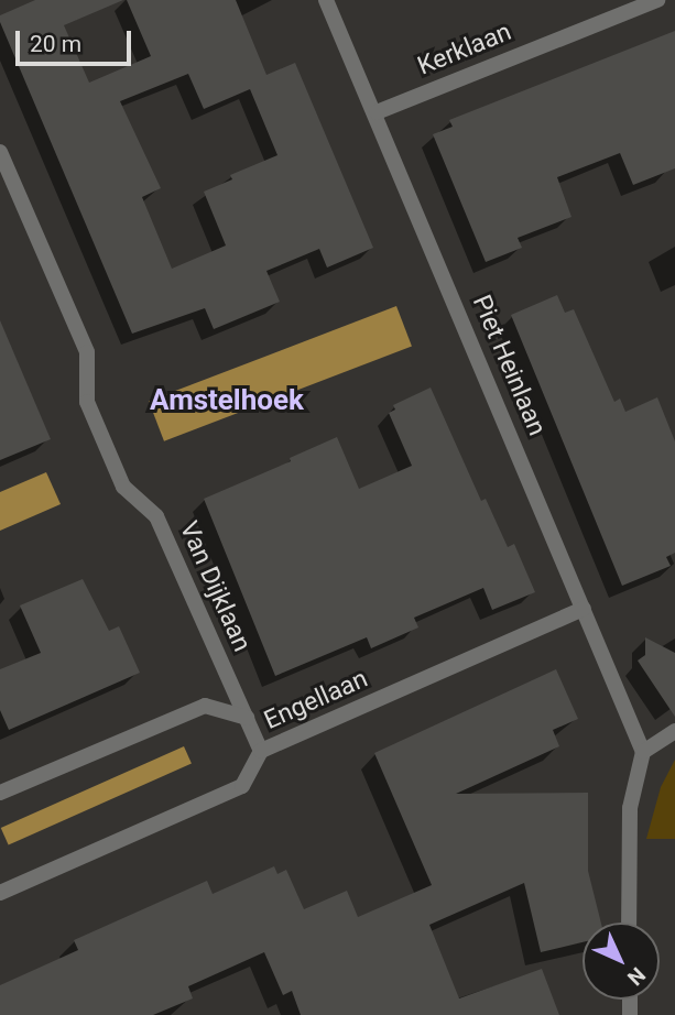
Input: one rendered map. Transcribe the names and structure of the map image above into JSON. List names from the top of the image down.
{
  "streets": {
    "street": [
      "Kerklaan",
      "Piet Heinlaan",
      "Van Dijklaan",
      "Engellaan"
    ]
  },
  "crossings": [
    ["Kerklaan", "Piet Heinlaan"],
    ["Piet Heinlaan", "Engellaan"],
    ["Van Dijklaan", "Engellaan"]
  ],
  "districts": ["Amstelhoek"],
  "scale_bar": "20 m",
  "north": "bottom right"
}
